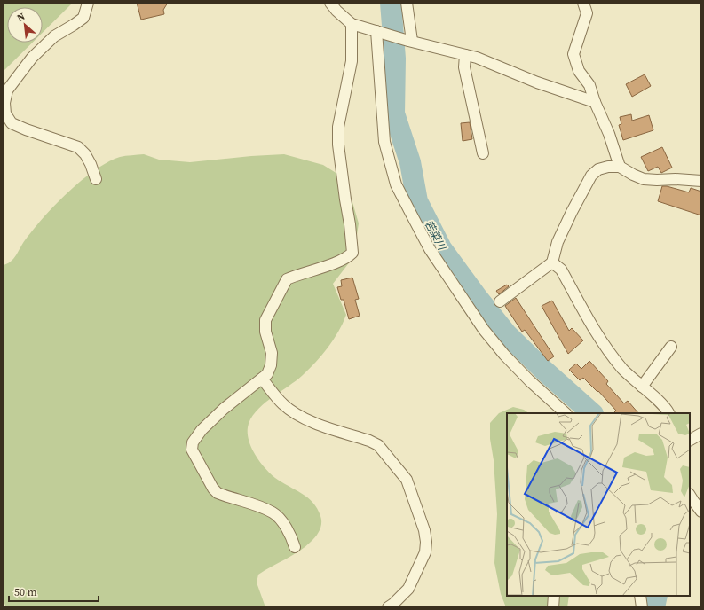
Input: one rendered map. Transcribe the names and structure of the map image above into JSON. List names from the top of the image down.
{
  "water": ["若菜川"],
  "scale_bar": "50 m",
  "north": "top left"
}
